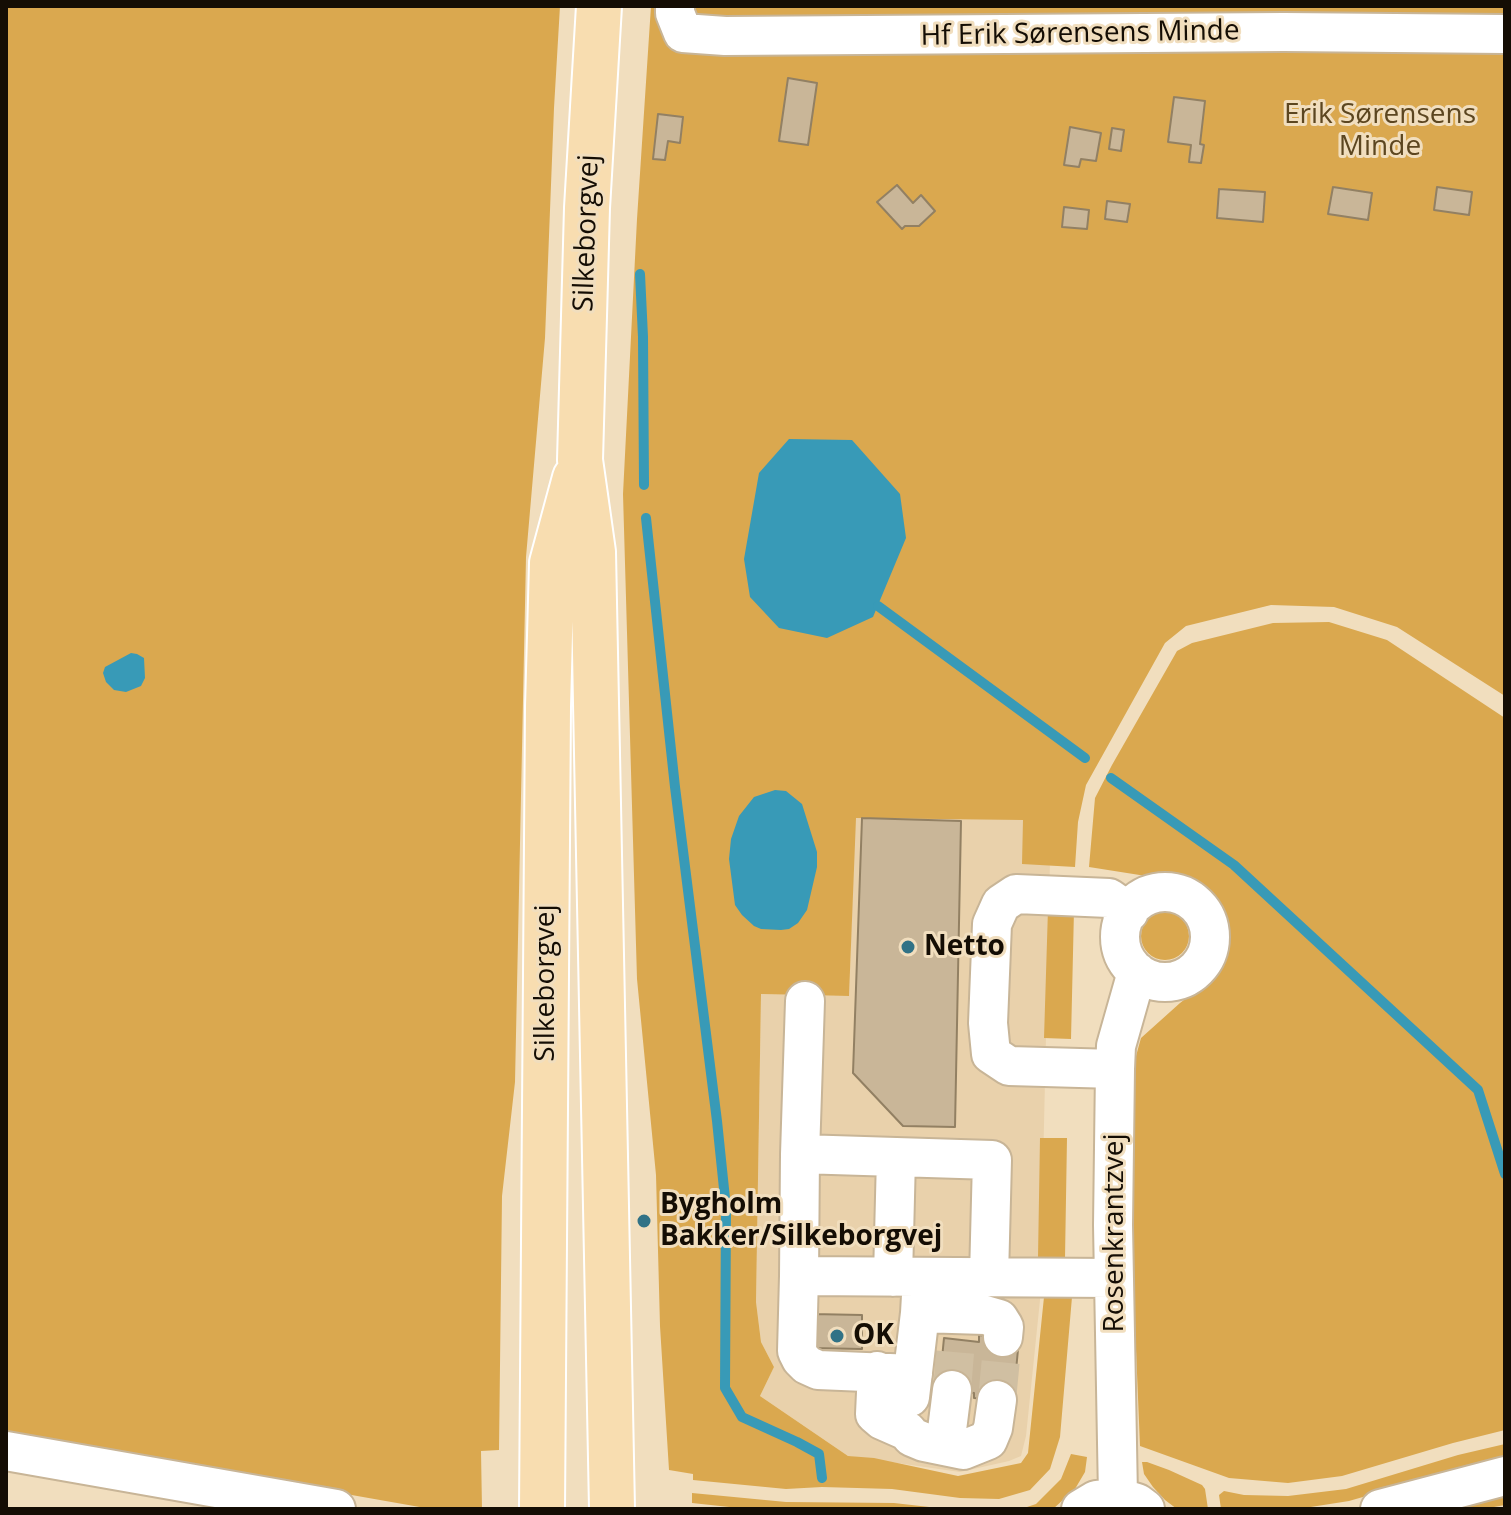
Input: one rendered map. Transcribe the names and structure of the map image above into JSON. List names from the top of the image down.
{
  "streets": {
    "main road": ["Silkeborgvej"],
    "street": ["Hf Erik Sørensens Minde", "Rosenkrantzvej"]
  },
  "parks": ["Erik Sørensens Minde"],
  "places": ["Netto", "Bygholm Bakker/Silkeborgvej", "OK"]
}
